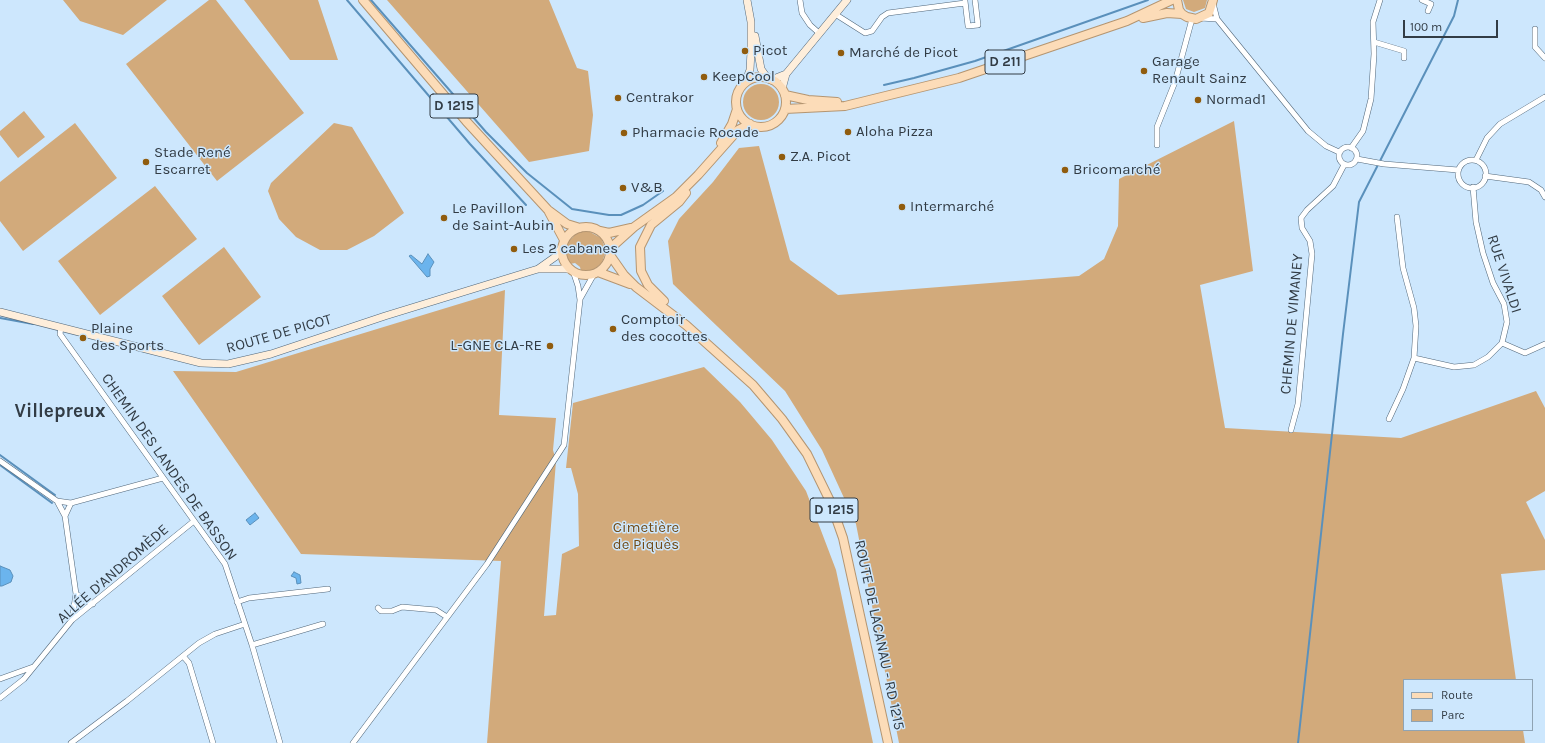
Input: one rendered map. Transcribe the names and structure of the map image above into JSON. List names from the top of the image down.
{
  "streets": {
    "main road": [
      "D 211",
      "D 1215",
      "ROUTE DE PICOT",
      "ROUTE DE LACANAU - RD 1215"
    ],
    "street": [
      "RUE VIVALDI",
      "CHEMIN DE VIMANEY",
      "CHEMIN DES LANDES DE BASSON",
      "ALLÉE D'ANDROMÈDE"
    ]
  },
  "crossings": [
    ["D 1215", "ROUTE DE PICOT"],
    ["D 1215", "ROUTE DE LACANAU - RD 1215"],
    ["ROUTE DE PICOT", "CHEMIN DES LANDES DE BASSON"],
    ["CHEMIN DES LANDES DE BASSON", "ALLÉE D'ANDROMÈDE"]
  ],
  "districts": ["Villepreux"],
  "parks": ["Cimetière de Piquès"],
  "places": [
    "Picot",
    "Marché de Picot",
    "Garage Renault Sainz",
    "KeepCool",
    "Centrakor",
    "Normad1",
    "Aloha Pizza",
    "Pharmacie Rocade",
    "Z.A. Picot",
    "Stade René Escarret",
    "Bricomarché",
    "V&B",
    "Intermarché",
    "Le Pavillon de Saint-Aubin",
    "Les 2 cabanes",
    "Comptoir des cocottes",
    "Plaine des Sports",
    "L-GNE CLA-RE"
  ],
  "legend": ["Route", "Parc"],
  "scale_bar": "100 m"
}
